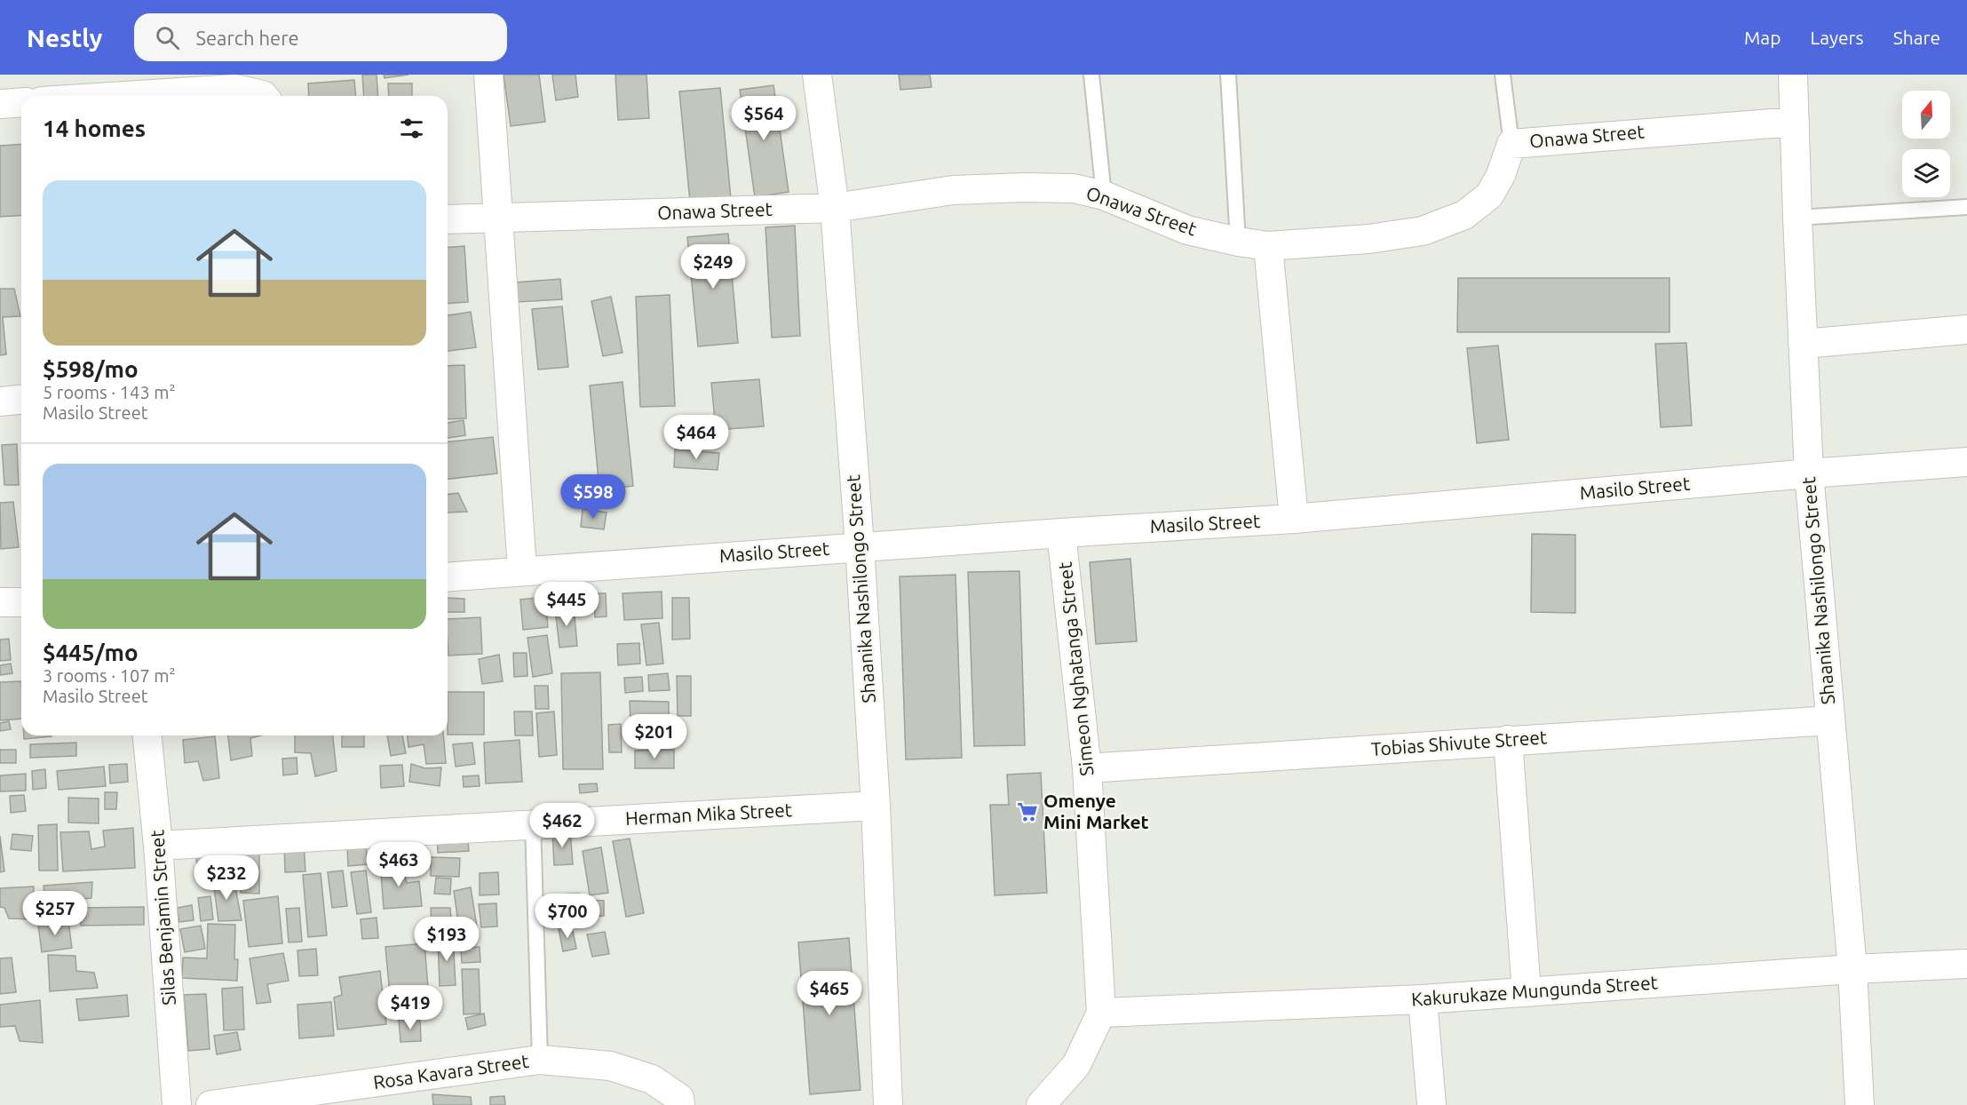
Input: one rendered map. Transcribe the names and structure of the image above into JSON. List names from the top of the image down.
{
  "streets": {
    "street": [
      "Onawa Street",
      "Masilo Street",
      "Shaanika Nashilongo Street",
      "Simeon Nghatanga Street",
      "Tobias Shivute Street",
      "Herman Mika Street",
      "Silas Benjamin Street",
      "Kakurukaze Mungunda Street",
      "Rosa Kavara Street"
    ]
  },
  "crossings": [
    ["Onawa Street", "Shaanika Nashilongo Street"],
    ["Masilo Street", "Shaanika Nashilongo Street"],
    ["Masilo Street", "Simeon Nghatanga Street"],
    ["Shaanika Nashilongo Street", "Tobias Shivute Street"],
    ["Shaanika Nashilongo Street", "Herman Mika Street"],
    ["Shaanika Nashilongo Street", "Kakurukaze Mungunda Street"],
    ["Simeon Nghatanga Street", "Tobias Shivute Street"],
    ["Simeon Nghatanga Street", "Kakurukaze Mungunda Street"],
    ["Herman Mika Street", "Silas Benjamin Street"]
  ],
  "places": {
    "supermarket": ["Omenye Mini Market"]
  },
  "north": "top",
  "page": {
    "header": "Nestly",
    "search": "Search here",
    "nav": ["Map", "Layers", "Share"],
    "price": [
      "$564",
      "$249",
      "$464",
      "$598",
      "$445",
      "$201",
      "$462",
      "$463",
      "$232",
      "$257",
      "$700",
      "$193",
      "$465",
      "$419"
    ],
    "heading": "14 homes",
    "list": [
      {
        "name": "$598/mo",
        "note": "5 rooms · 143 m² · Masilo Street"
      },
      {
        "name": "$445/mo",
        "note": "3 rooms · 107 m² · Masilo Street"
      }
    ]
  }
}
